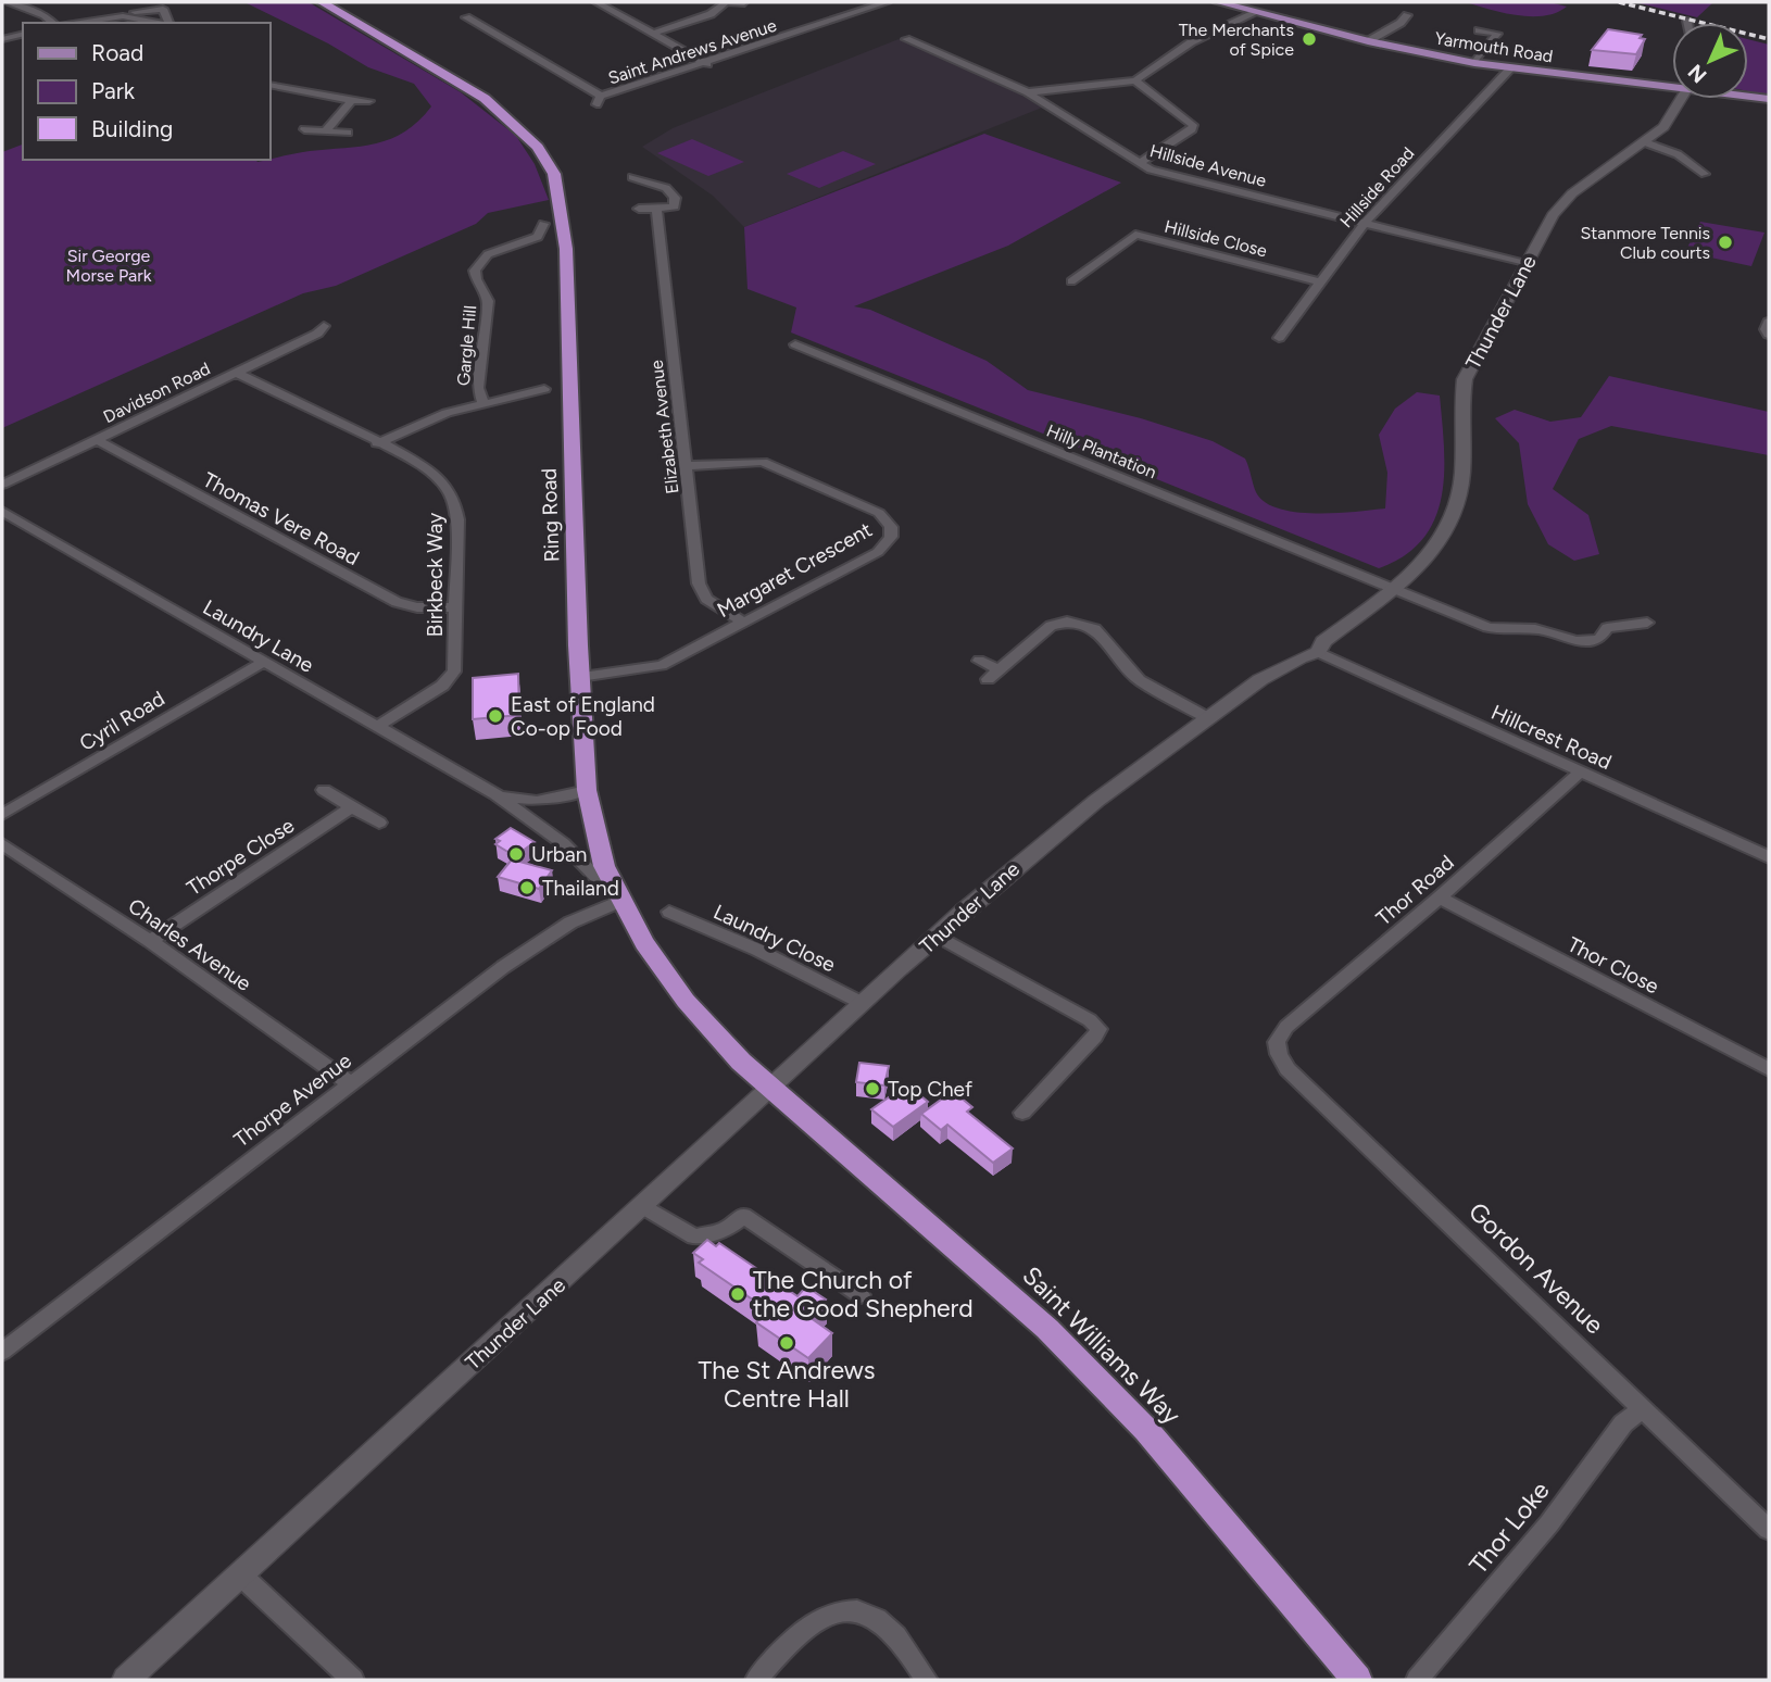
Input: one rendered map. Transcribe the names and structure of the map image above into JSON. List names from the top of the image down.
{
  "streets": {
    "highway": ["Ring Road", "Saint Williams Way"],
    "main road": ["Yarmouth Road"],
    "street": [
      "Saint Andrews Avenue",
      "Hillside Avenue",
      "Hillside Road",
      "Hillside Close",
      "Thunder Lane",
      "Gargle Hill",
      "Davidson Road",
      "Elizabeth Avenue",
      "Hilly Plantation",
      "Thomas Vere Road",
      "Margaret Crescent",
      "Birkbeck Way",
      "Laundry Lane",
      "Cyril Road",
      "Hillcrest Road",
      "Thorpe Close",
      "Thor Road",
      "Laundry Close",
      "Charles Avenue",
      "Thor Close",
      "Thorpe Avenue",
      "Gordon Avenue",
      "Thor Loke"
    ]
  },
  "crossings": [
    ["Yarmouth Road", "Hillside Road"],
    ["Hillside Avenue", "Hillside Road"],
    ["Hillside Avenue", "Thunder Lane"],
    ["Hillside Road", "Hillside Close"],
    ["Thunder Lane", "Hilly Plantation"],
    ["Thunder Lane", "Ring Road"],
    ["Thunder Lane", "Hillcrest Road"],
    ["Thunder Lane", "Laundry Close"],
    ["Thunder Lane", "Saint Williams Way"],
    ["Davidson Road", "Thomas Vere Road"],
    ["Davidson Road", "Birkbeck Way"],
    ["Elizabeth Avenue", "Margaret Crescent"],
    ["Ring Road", "Margaret Crescent"],
    ["Ring Road", "Laundry Lane"],
    ["Ring Road", "Thorpe Avenue"],
    ["Ring Road", "Saint Williams Way"],
    ["Thomas Vere Road", "Birkbeck Way"],
    ["Birkbeck Way", "Laundry Lane"],
    ["Laundry Lane", "Cyril Road"],
    ["Laundry Lane", "Thorpe Avenue"],
    ["Hillcrest Road", "Thor Road"],
    ["Thorpe Close", "Charles Avenue"],
    ["Thor Road", "Thor Close"],
    ["Thor Road", "Gordon Avenue"],
    ["Charles Avenue", "Thorpe Avenue"],
    ["Gordon Avenue", "Thor Loke"]
  ],
  "parks": ["Sir George Morse Park"],
  "places": [
    "The Merchants of Spice",
    "Stanmore Tennis Club courts",
    "East of England Co-op Food",
    "Urban",
    "Thailand",
    "Top Chef",
    "The Church of the Good Shepherd",
    "The St Andrews Centre Hall"
  ],
  "legend": ["Road", "Park", "Building"],
  "north": "bottom left"
}
